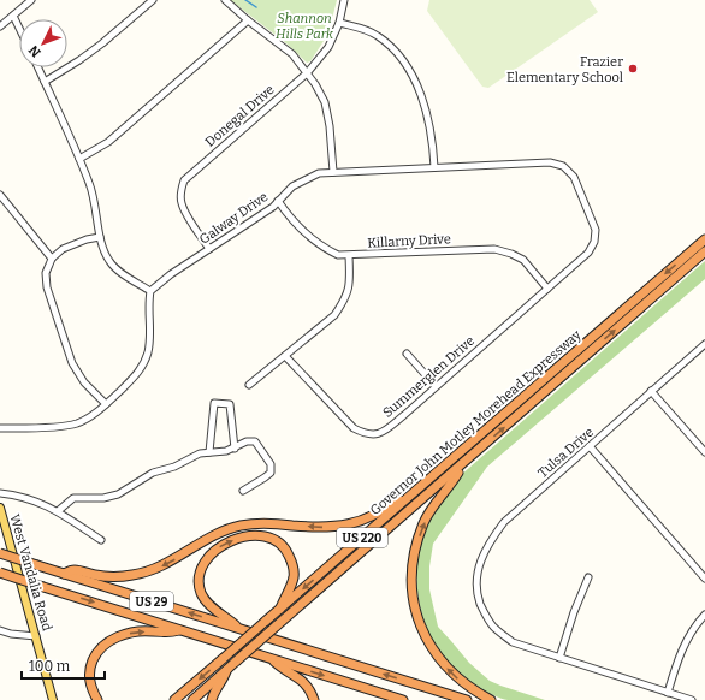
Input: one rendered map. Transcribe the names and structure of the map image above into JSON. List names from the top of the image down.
{
  "streets": {
    "highway": ["Governor John Motley Morehead Expressway", "US 220", "US 29"],
    "main road": ["West Vandalia Road"],
    "street": [
      "Donegal Drive",
      "Galway Drive",
      "Killarny Drive",
      "Summerglen Drive",
      "Tulsa Drive"
    ]
  },
  "crossings": [
    ["Donegal Drive", "Galway Drive"],
    ["Galway Drive", "Killarny Drive"],
    ["Galway Drive", "Summerglen Drive"],
    ["Killarny Drive", "Summerglen Drive"]
  ],
  "parks": ["Shannon Hills Park"],
  "places": ["Frazier Elementary School"],
  "scale_bar": "100 m",
  "north": "bottom left"
}
